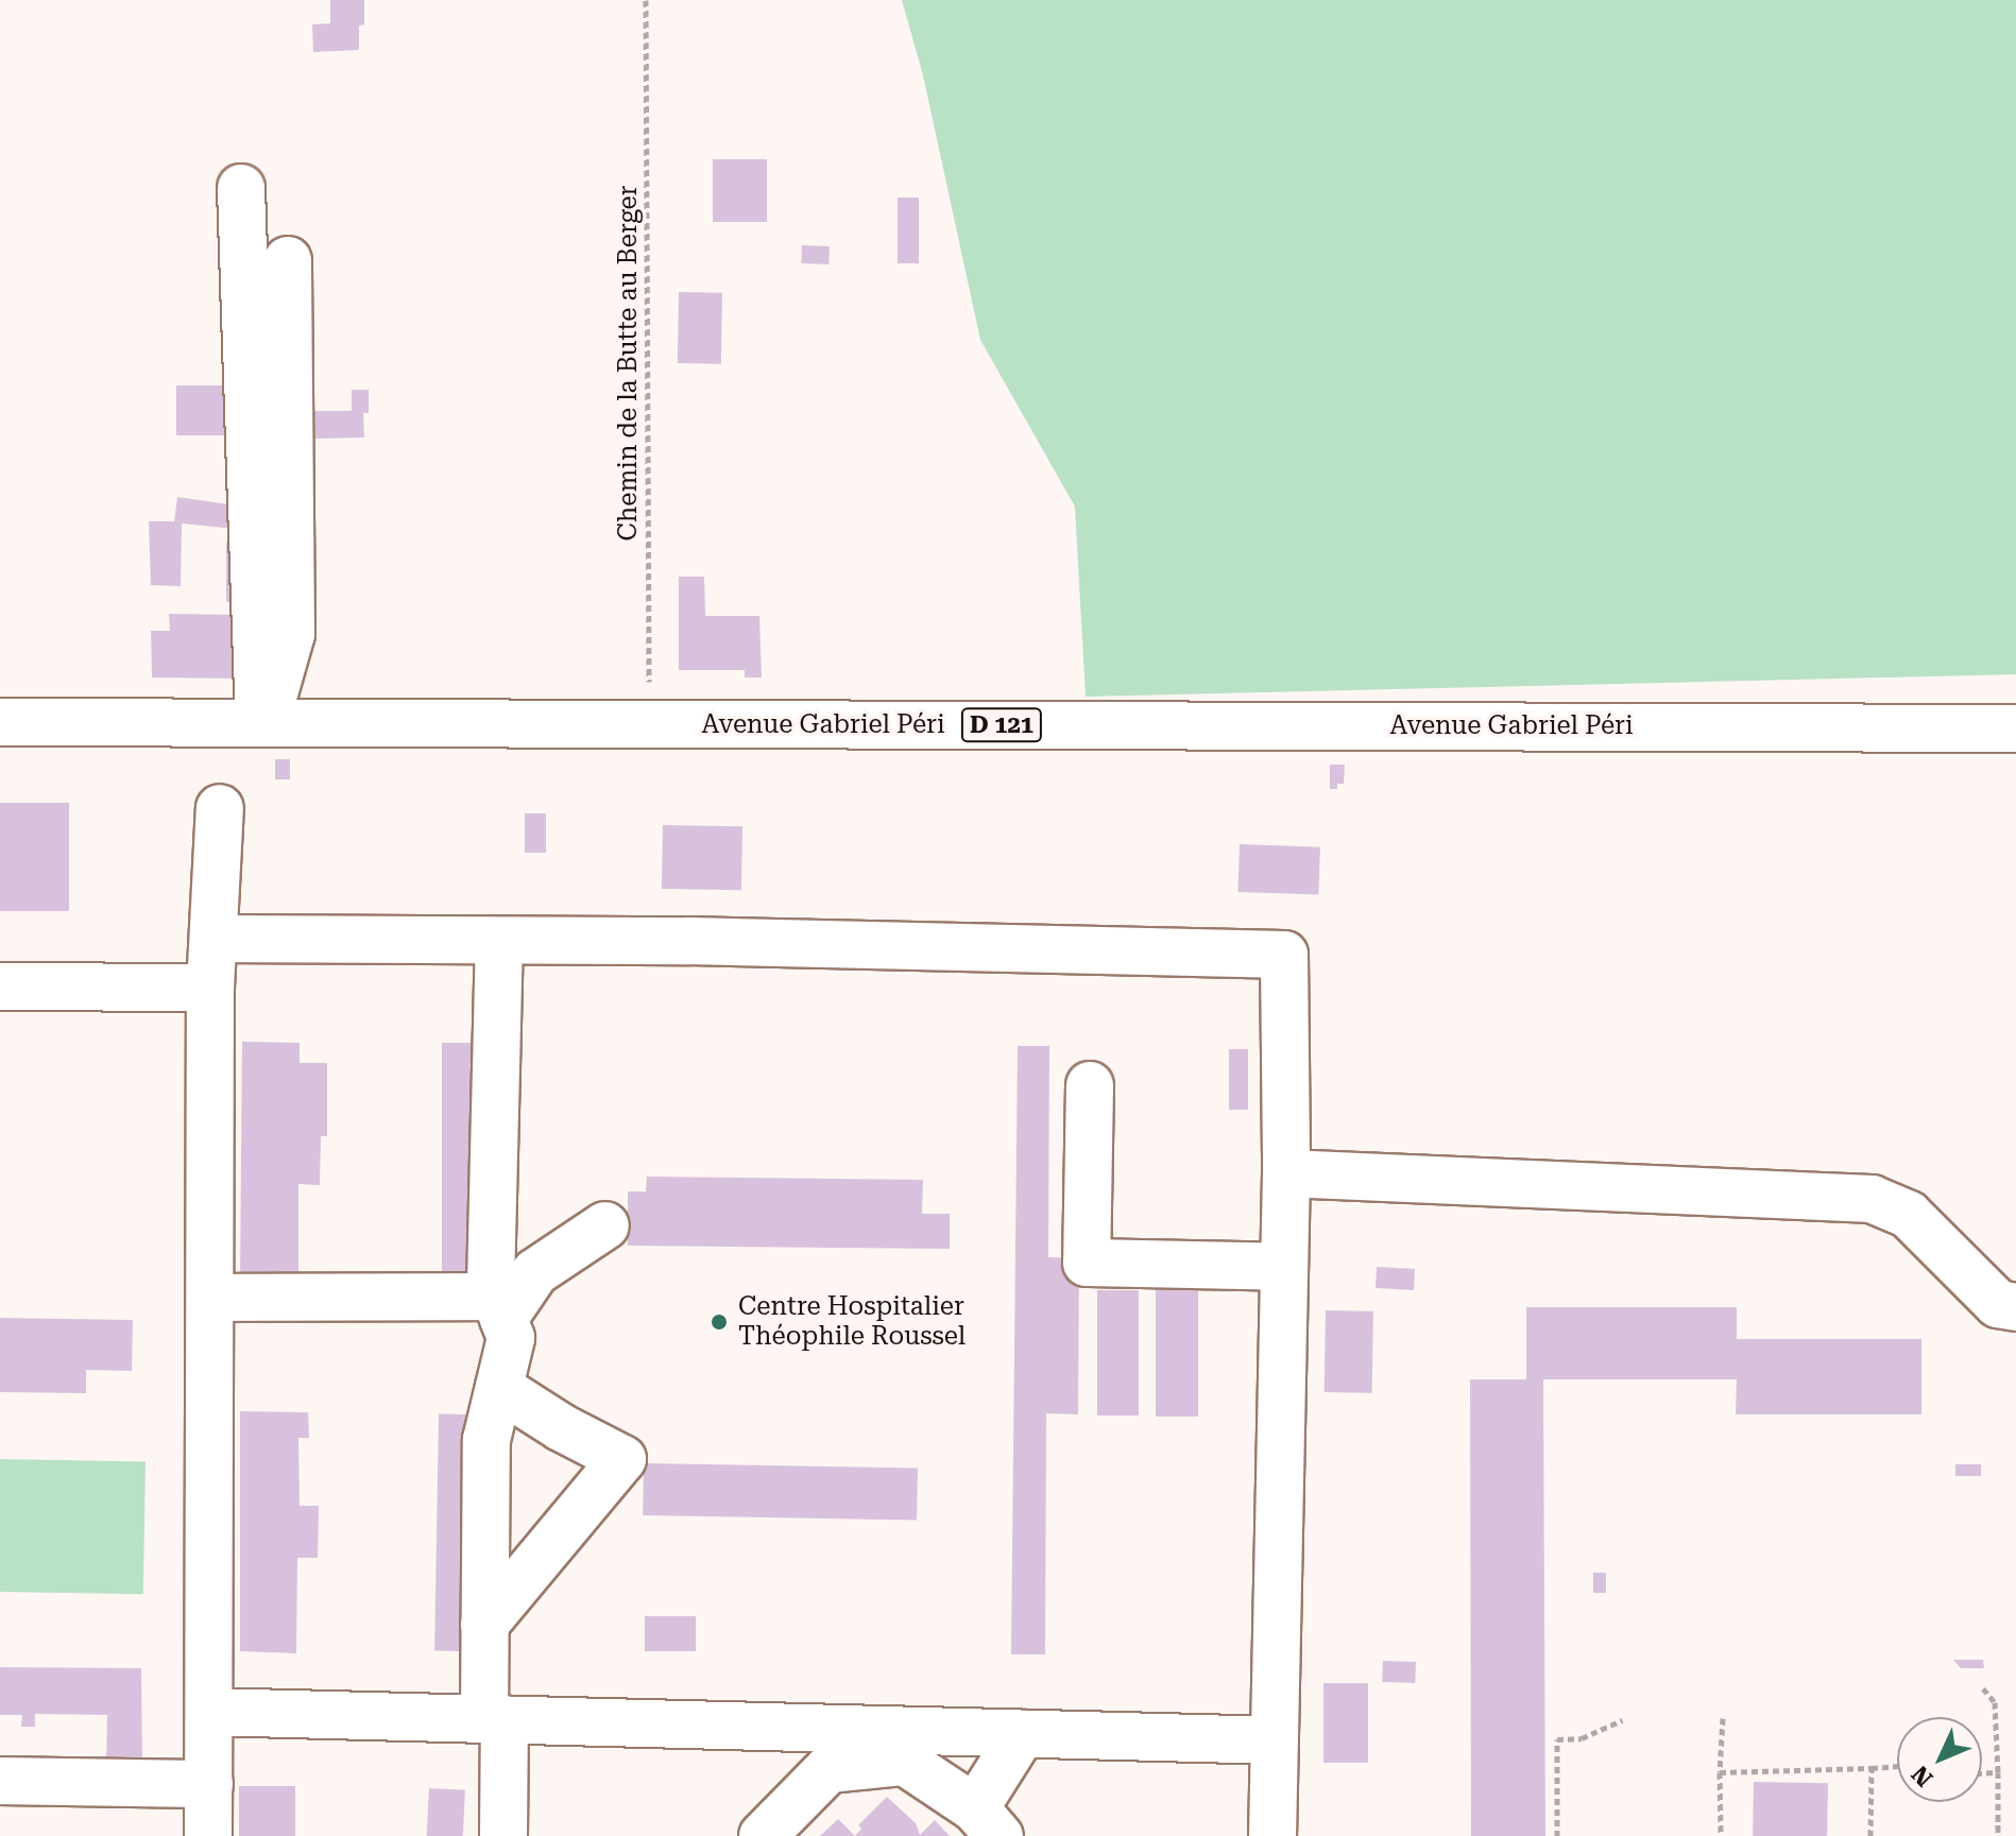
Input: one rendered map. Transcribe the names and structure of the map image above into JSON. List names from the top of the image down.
{
  "streets": {
    "main road": ["Avenue Gabriel Péri", "D 121"],
    "path": ["Chemin de la Butte au Berger"]
  },
  "crossings": [
    ["Chemin de la Butte au Berger", "Avenue Gabriel Péri"]
  ],
  "places": ["Centre Hospitalier Théophile Roussel"],
  "north": "bottom left"
}
